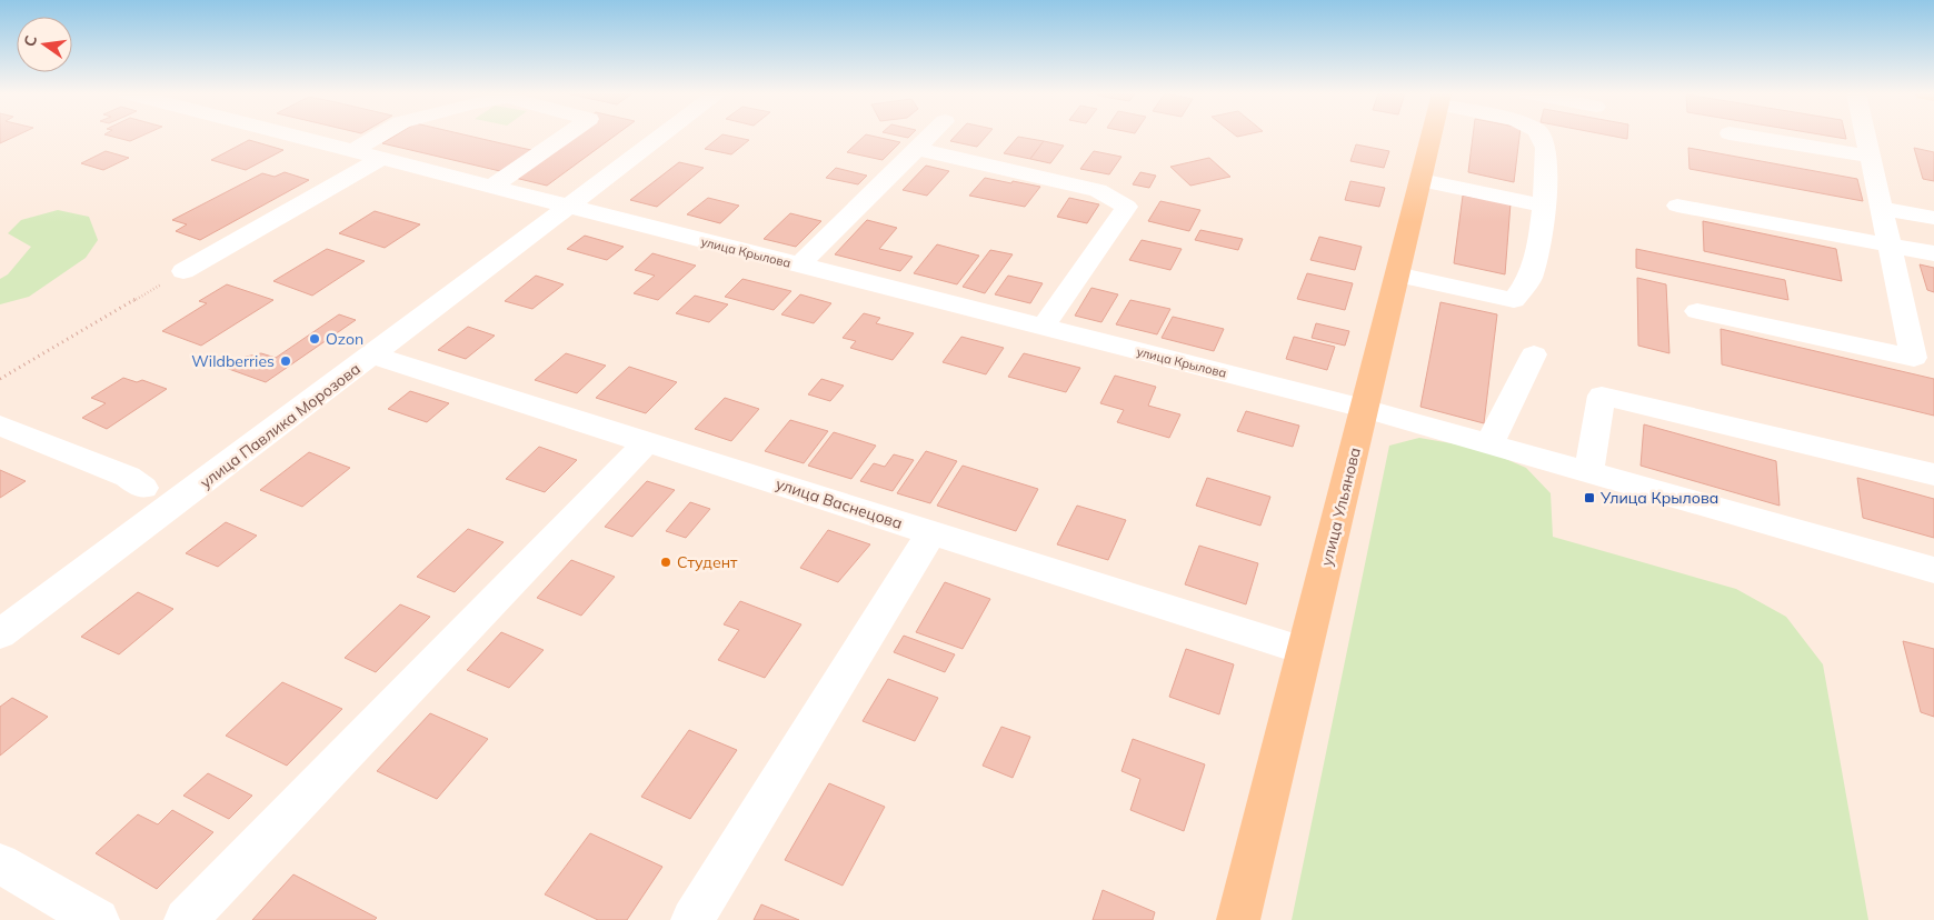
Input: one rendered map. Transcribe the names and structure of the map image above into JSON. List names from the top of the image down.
{
  "streets": {
    "main road": ["улица Ульянова"],
    "street": ["улица Крылова", "улица Павлика Морозова", "улица Васнецова"]
  },
  "crossings": [
    ["улица Крылова", "улица Павлика Морозова"],
    ["улица Крылова", "улица Ульянова"],
    ["улица Павлика Морозова", "улица Васнецова"],
    ["улица Васнецова", "улица Ульянова"]
  ],
  "places": {
    "other": ["Ozon", "Wildberries", "Студент"],
    "transit": ["Улица Крылова"]
  },
  "north": "left"
}
